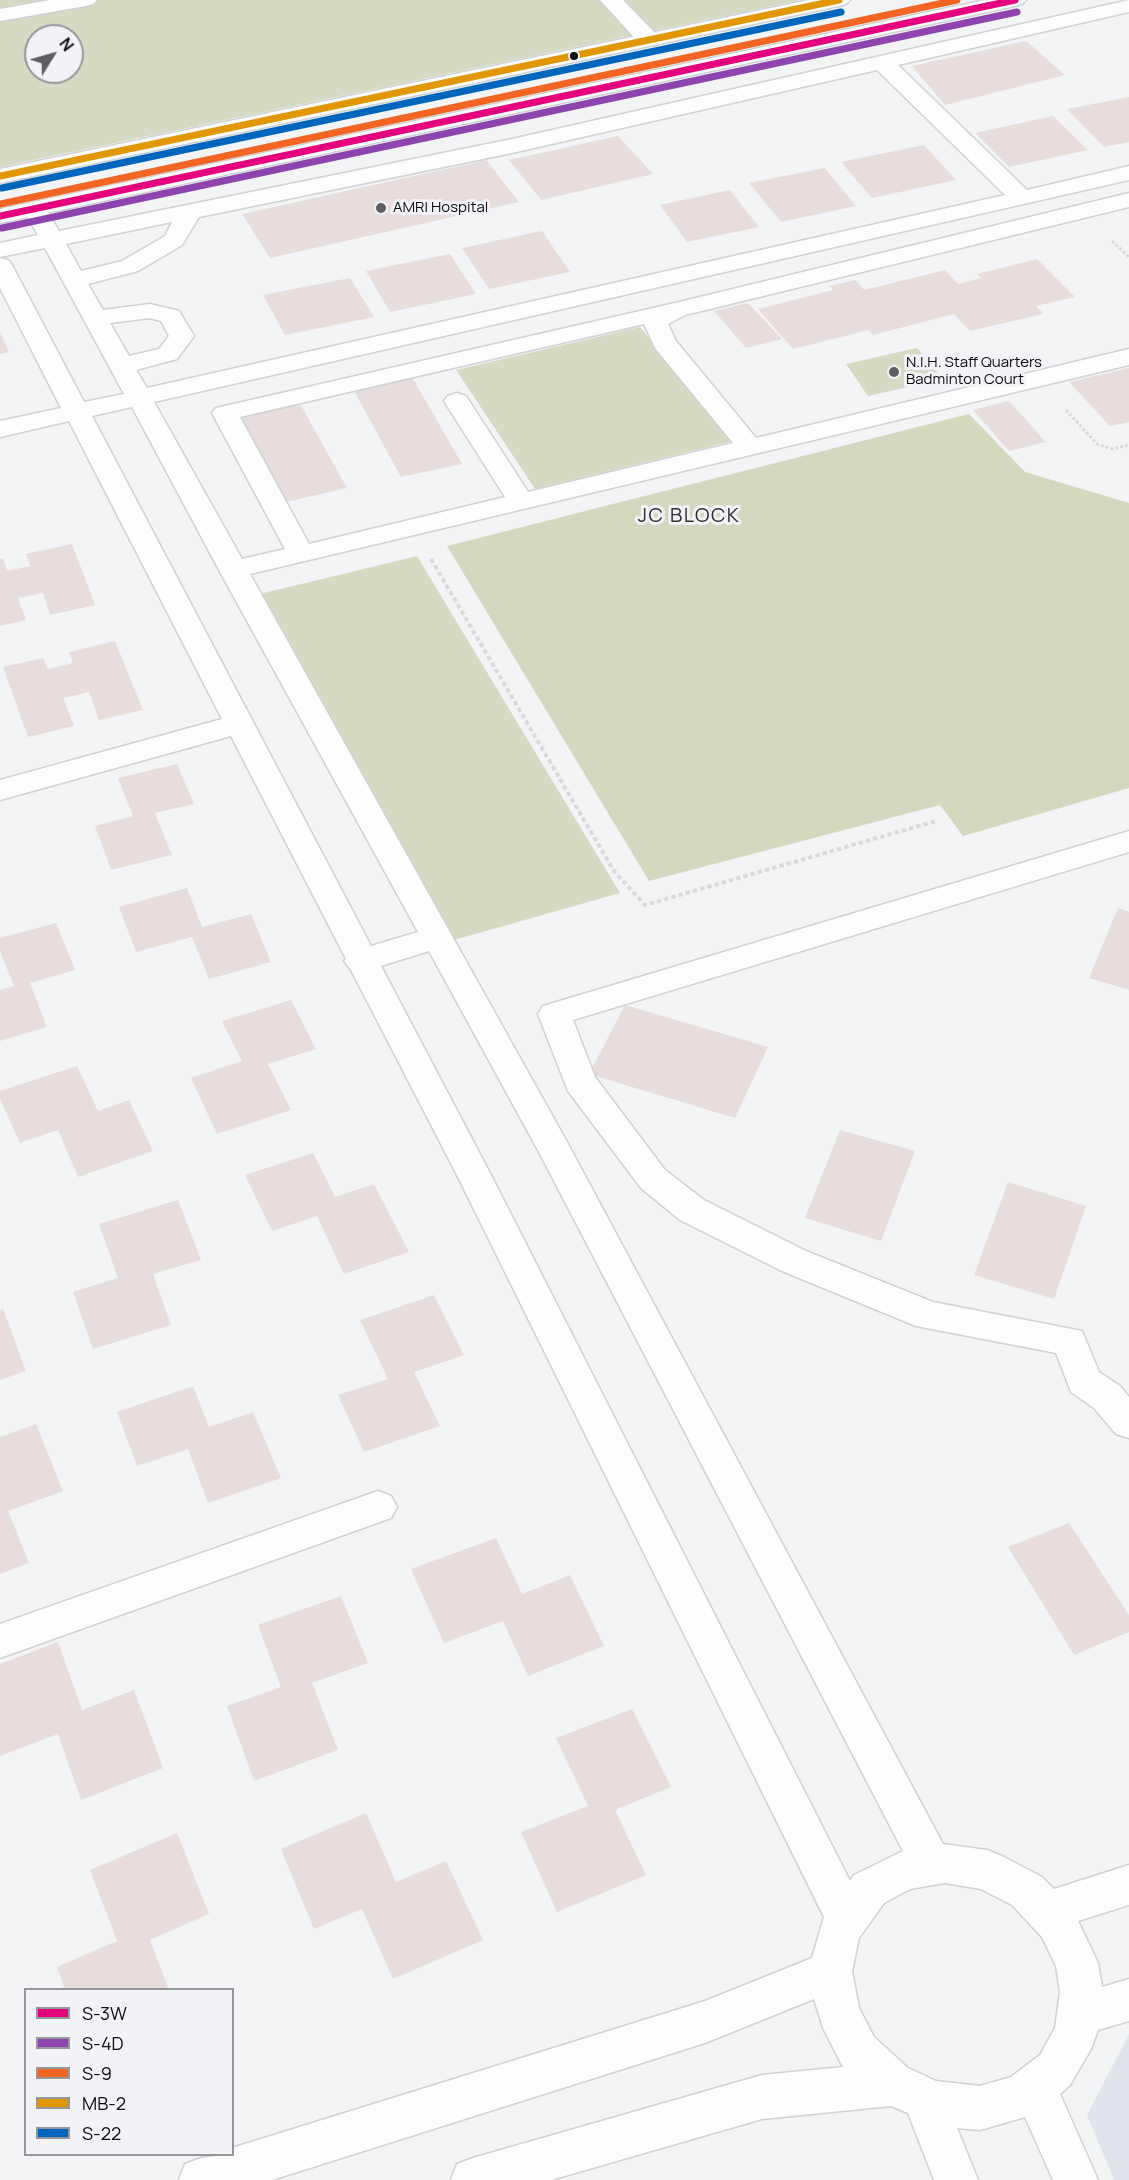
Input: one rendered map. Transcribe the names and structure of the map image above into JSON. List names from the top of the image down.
{
  "districts": ["JC BLOCK"],
  "places": ["AMRI Hospital", "N.I.H. Staff Quarters Badminton Court"],
  "lines": [
    "transit line S-3W",
    "transit line S-9",
    "transit line MB-2",
    "transit line S-4D",
    "transit line S-22"
  ],
  "legend": [
    "S-3W",
    "S-4D",
    "S-9",
    "MB-2",
    "S-22"
  ],
  "north": "top right"
}
